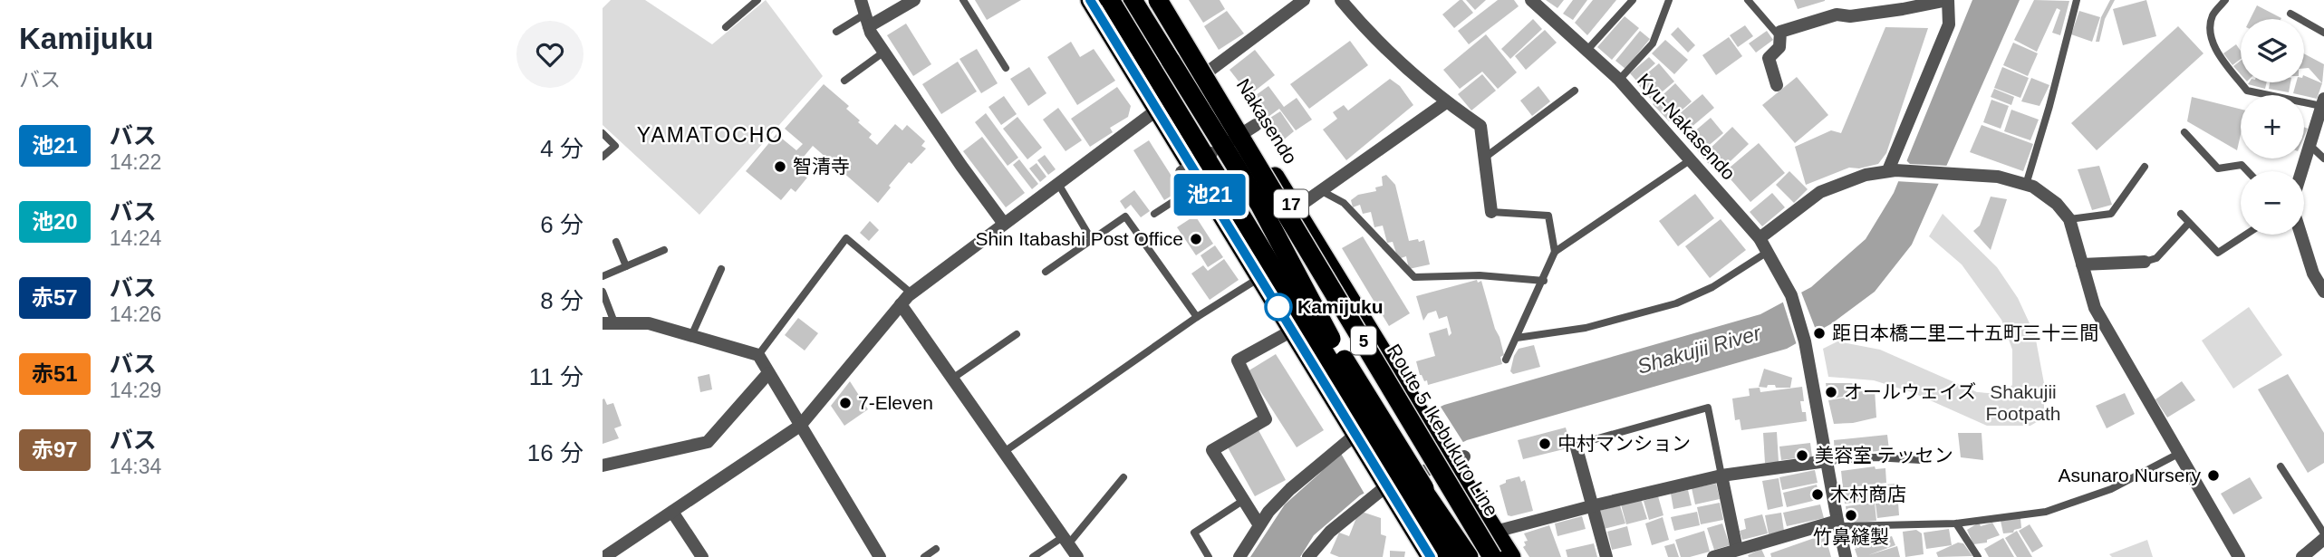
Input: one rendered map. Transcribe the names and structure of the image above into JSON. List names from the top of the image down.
{
  "streets": {
    "highway": [
      "Nakasendo",
      "17",
      "5",
      "Route 5 Ikebukuro Line"
    ],
    "street": ["Kyu-Nakasendo"]
  },
  "districts": ["YAMATOCHO"],
  "water": ["Shakujii River"],
  "parks": ["Shakujii Footpath"],
  "places": [
    "智清寺",
    "Shin Itabashi Post Office",
    "Kamijuku",
    "距日本橋二里二十五町三十三間",
    "オールウェイズ",
    "7-Eleven",
    "中村マンション",
    "美容室 テッセン",
    "Asunaro Nursery",
    "木村商店",
    "竹鼻縫製"
  ],
  "lines": ["bus line 池21"],
  "page": {
    "heading": ["Kamijuku", "バス"],
    "on_map": "池21",
    "map_buttons": ["+", "−"],
    "list": [
      {
        "mark": "池21",
        "name": "バス",
        "note": "14:22",
        "value": "4 分"
      },
      {
        "mark": "池20",
        "name": "バス",
        "note": "14:24",
        "value": "6 分"
      },
      {
        "mark": "赤57",
        "name": "バス",
        "note": "14:26",
        "value": "8 分"
      },
      {
        "mark": "赤51",
        "name": "バス",
        "note": "14:29",
        "value": "11 分"
      },
      {
        "mark": "赤97",
        "name": "バス",
        "note": "14:34",
        "value": "16 分"
      }
    ]
  }
}
